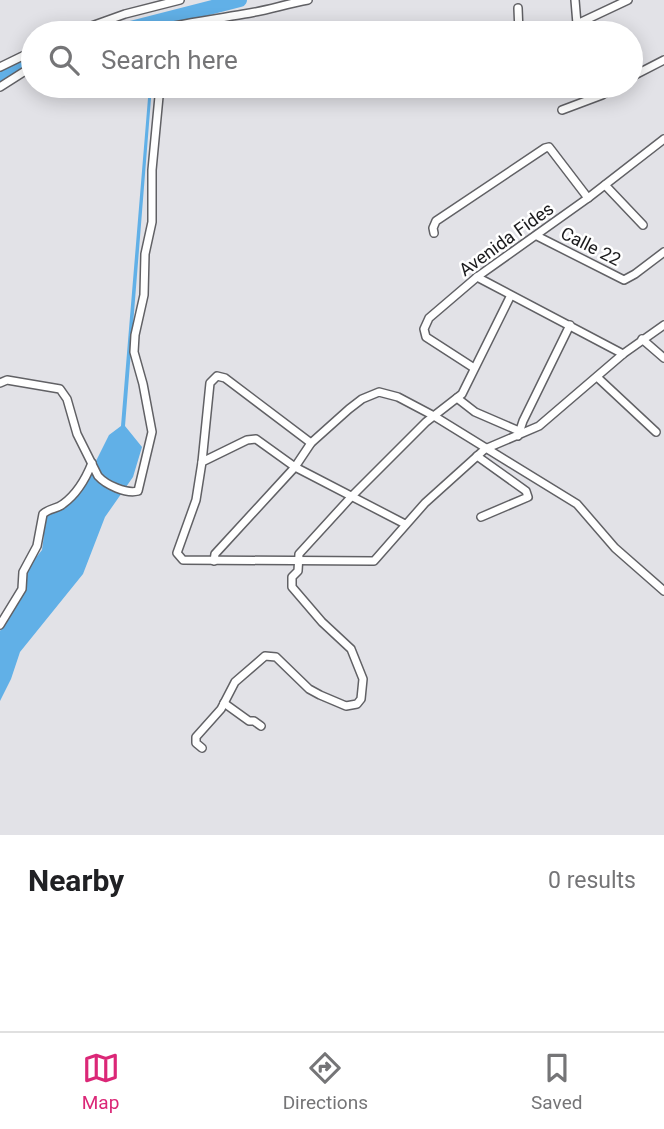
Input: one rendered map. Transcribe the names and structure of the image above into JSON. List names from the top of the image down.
{
  "streets": {
    "street": ["Avenida Fides", "Calle 22"]
  },
  "crossings": [
    ["Avenida Fides", "Calle 22"]
  ],
  "page": {
    "search": "Search here",
    "heading": ["Nearby", "0 results"],
    "nav": ["Map", "Directions", "Saved"]
  }
}
